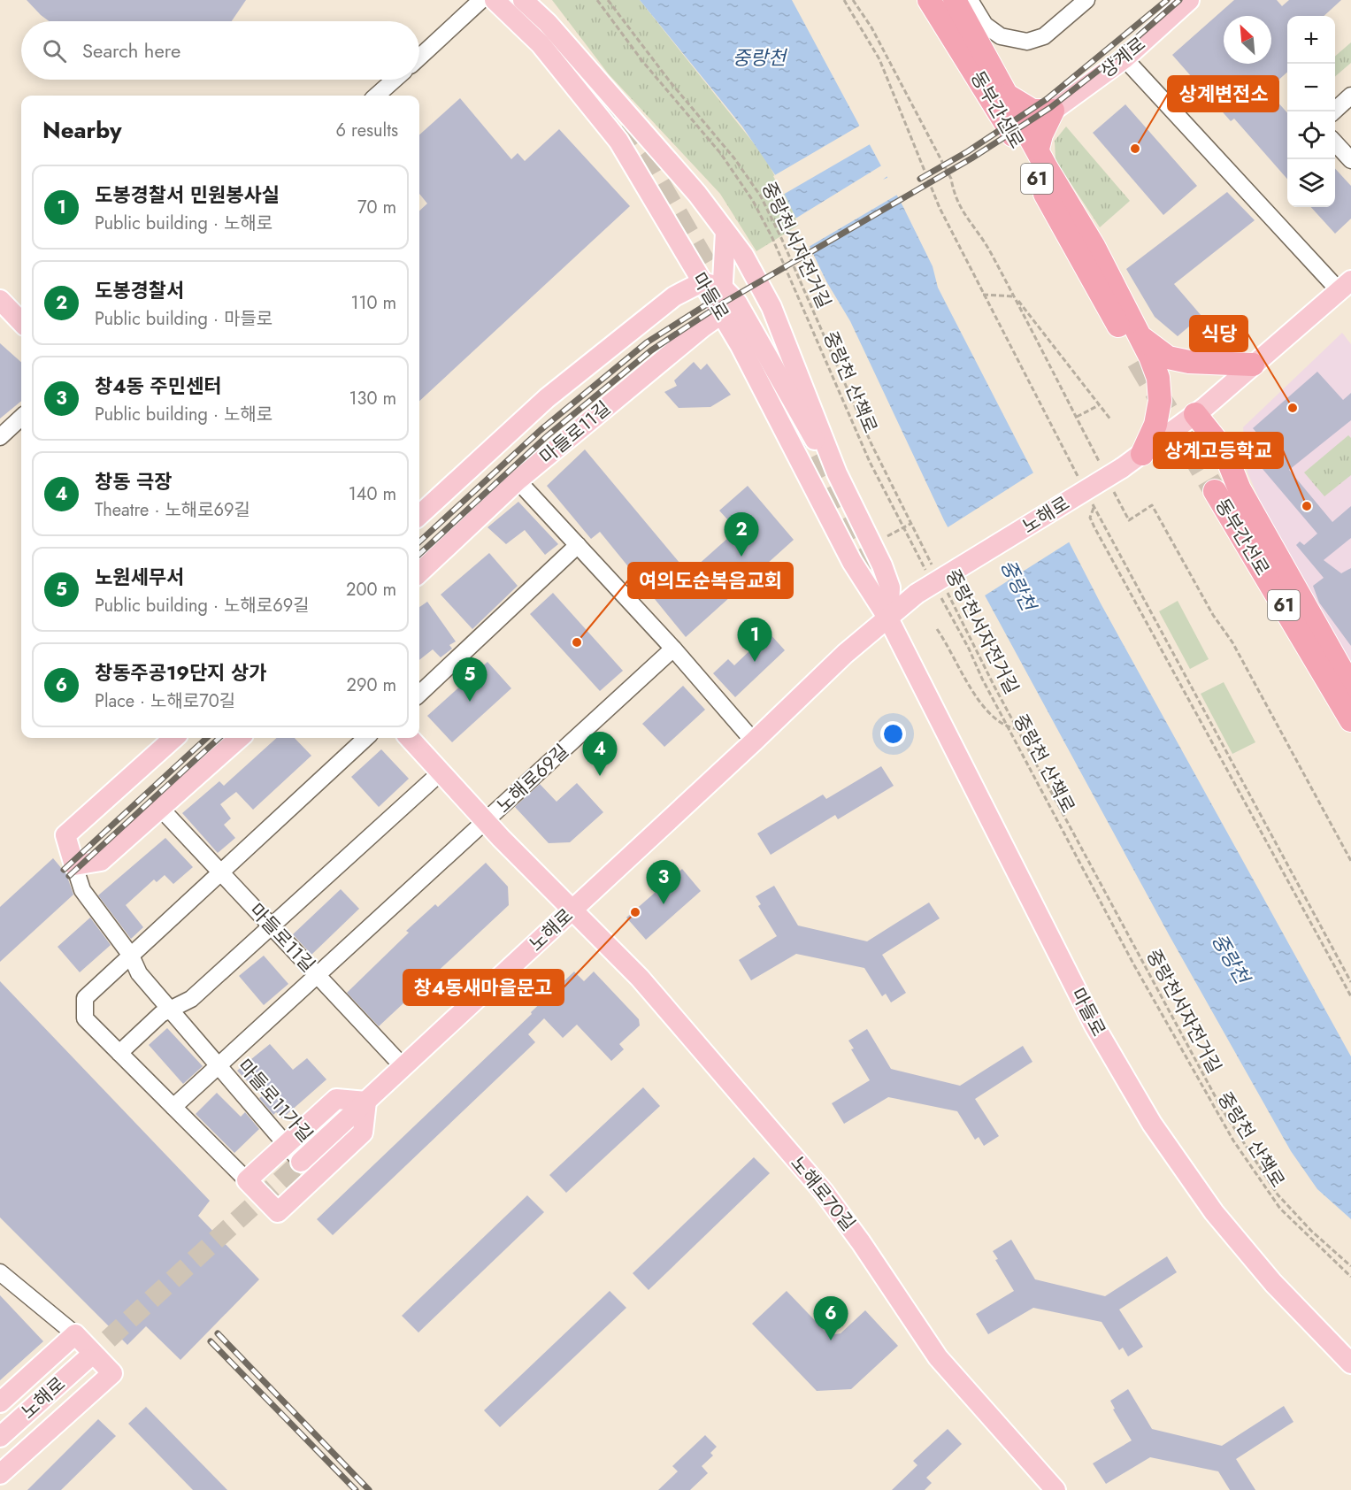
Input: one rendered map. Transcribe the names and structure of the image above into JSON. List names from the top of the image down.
{
  "streets": {
    "highway": ["동부간선로", "61"],
    "main road": [
      "상계로",
      "마들로",
      "마들로11길",
      "노해로",
      "노해로69길",
      "노해로70길"
    ],
    "street": ["마들로11가길"],
    "path": ["중랑천서자전거길", "중랑천 산책로"]
  },
  "crossings": [
    ["상계로", "노해로"],
    ["마들로", "마들로11길"],
    ["마들로", "노해로"],
    ["마들로11길", "노해로"],
    ["마들로11길", "노해로69길"],
    ["마들로11길", "마들로11가길"],
    ["노해로", "노해로69길"],
    ["노해로", "마들로11가길"],
    ["노해로", "노해로70길"],
    ["노해로69길", "마들로11가길"],
    ["노해로69길", "노해로70길"]
  ],
  "water": ["중랑천"],
  "places": [
    "상계변전소",
    "식당",
    "상계고등학교",
    "여의도순복음교회",
    "창4동새마을문고"
  ],
  "north": "top left",
  "page": {
    "map_buttons": ["+", "−"],
    "search": "Search here",
    "heading": ["Nearby", "6 results"],
    "list": [
      {
        "mark": "1",
        "name": "도봉경찰서 민원봉사실",
        "note": "Public building · 노해로",
        "value": "70 m"
      },
      {
        "mark": "2",
        "name": "도봉경찰서",
        "note": "Public building · 마들로",
        "value": "110 m"
      },
      {
        "mark": "3",
        "name": "창4동 주민센터",
        "note": "Public building · 노해로",
        "value": "130 m"
      },
      {
        "mark": "4",
        "name": "창동 극장",
        "note": "Theatre · 노해로69길",
        "value": "140 m"
      },
      {
        "mark": "5",
        "name": "노원세무서",
        "note": "Public building · 노해로69길",
        "value": "200 m"
      },
      {
        "mark": "6",
        "name": "창동주공19단지 상가",
        "note": "Place · 노해로70길",
        "value": "290 m"
      }
    ],
    "pins": [
      "2",
      "1",
      "5",
      "4",
      "3",
      "6"
    ]
  }
}
